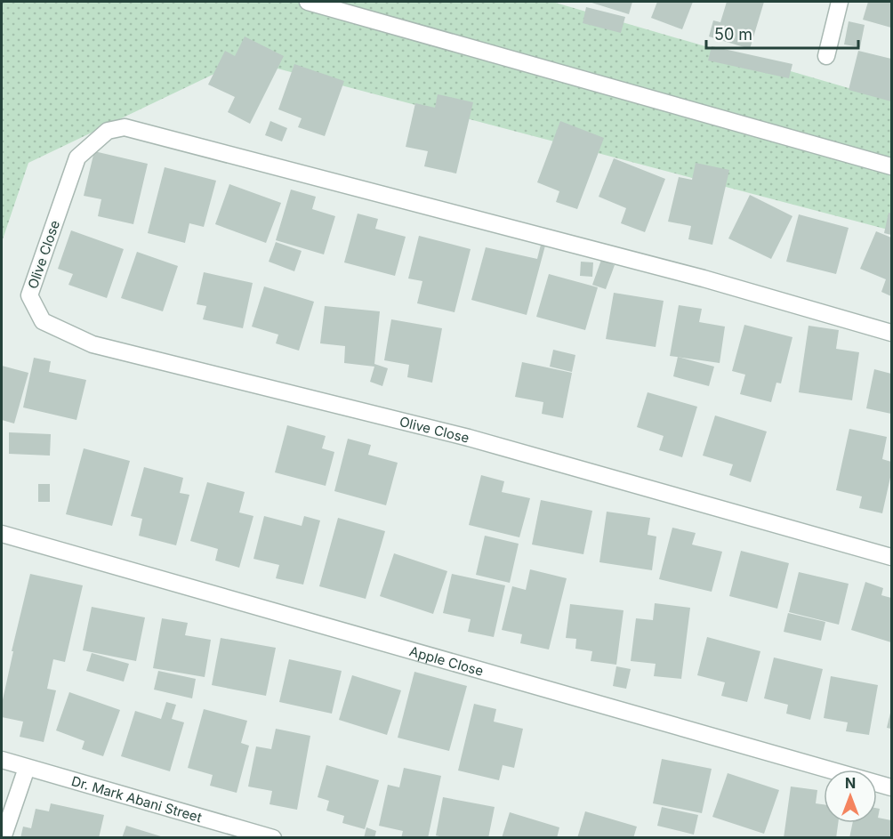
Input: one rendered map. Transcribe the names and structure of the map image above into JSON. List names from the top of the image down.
{
  "streets": {
    "street": ["Olive Close", "Apple Close", "Dr. Mark Abani Street"]
  },
  "scale_bar": "50 m",
  "north": "top"
}
